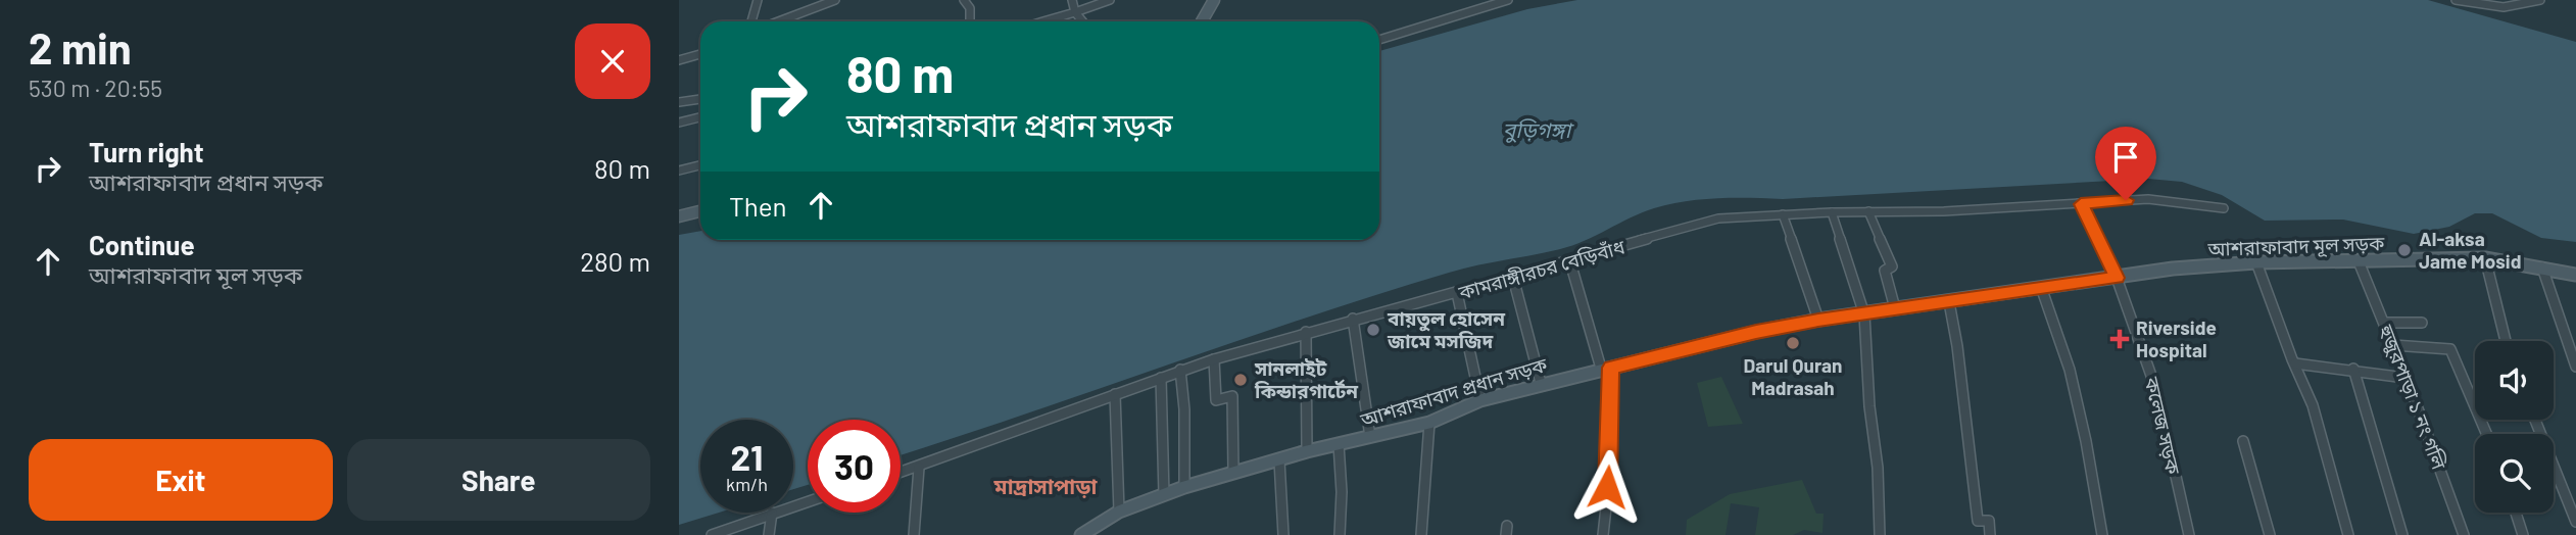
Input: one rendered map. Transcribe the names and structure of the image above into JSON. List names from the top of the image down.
{
  "streets": {
    "street": [
      "আশরাফাবাদ মূল সড়ক",
      "কামরাঙ্গীরচর বেড়িবাঁধ",
      "আশরাফাবাদ প্রধান সড়ক",
      "হুজুরপাড়া ১ নং গলি",
      "কলেজ সড়ক"
    ]
  },
  "crossings": [
    ["আশরাফাবাদ মূল সড়ক", "আশরাফাবাদ প্রধান সড়ক"],
    ["আশরাফাবাদ মূল সড়ক", "হুজুরপাড়া ১ নং গলি"],
    ["আশরাফাবাদ মূল সড়ক", "কলেজ সড়ক"],
    ["কামরাঙ্গীরচর বেড়িবাঁধ", "কলেজ সড়ক"]
  ],
  "districts": ["মাদ্রাসাপাড়া"],
  "water": ["বুড়িগঙ্গা"],
  "places": {
    "other": [
      "Al-aksa Jame Mosid",
      "বায়তুল হোসেন জামে মসজিদ",
      "Darul Quran Madrasah",
      "সানলাইট কিন্ডারগার্টেন"
    ],
    "health": ["Riverside Hospital"]
  },
  "page": {
    "heading": ["2 min", "530 m · 20:55"],
    "turn": ["80 m", "আশরাফাবাদ প্রধান সড়ক"],
    "list": [
      {
        "name": "Turn right",
        "note": "আশরাফাবাদ প্রধান সড়ক",
        "value": "80 m"
      },
      {
        "name": "Continue",
        "note": "আশরাফাবাদ মূল সড়ক",
        "value": "280 m"
      }
    ],
    "then": "Then",
    "speed": "21 km/h",
    "limit": "30",
    "buttons": ["Exit", "Share"]
  }
}
